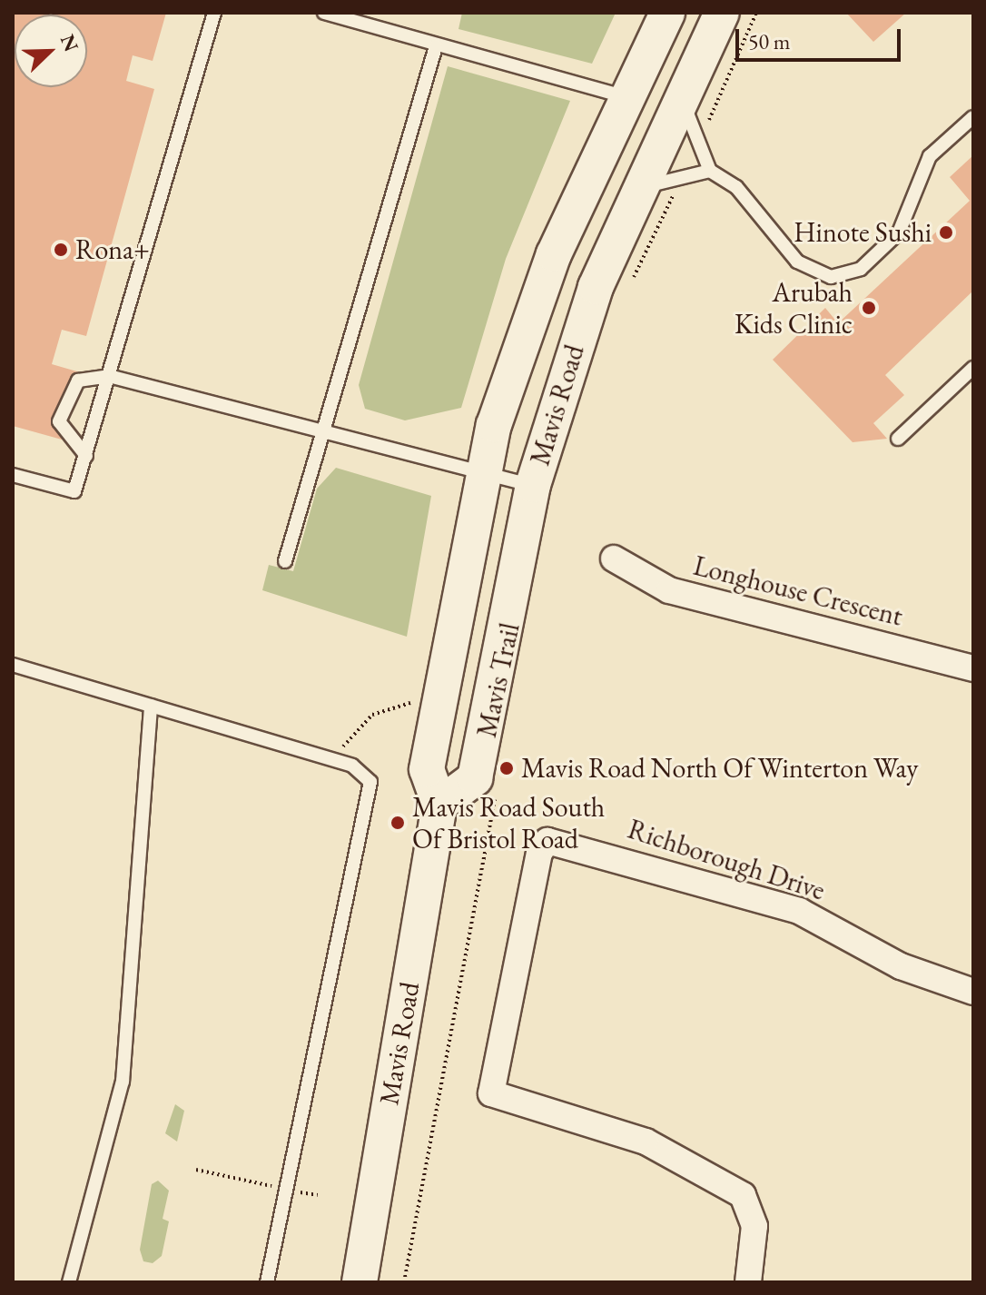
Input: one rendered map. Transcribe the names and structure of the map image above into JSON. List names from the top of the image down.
{
  "streets": {
    "main road": ["Mavis Road"],
    "street": ["Longhouse Crescent", "Richborough Drive"]
  },
  "places": [
    "Hinote Sushi",
    "Rona+",
    "Arubah Kids Clinic",
    "Mavis Road North Of Winterton Way",
    "Mavis Road South Of Bristol Road"
  ],
  "scale_bar": "50 m",
  "north": "top right"
}
